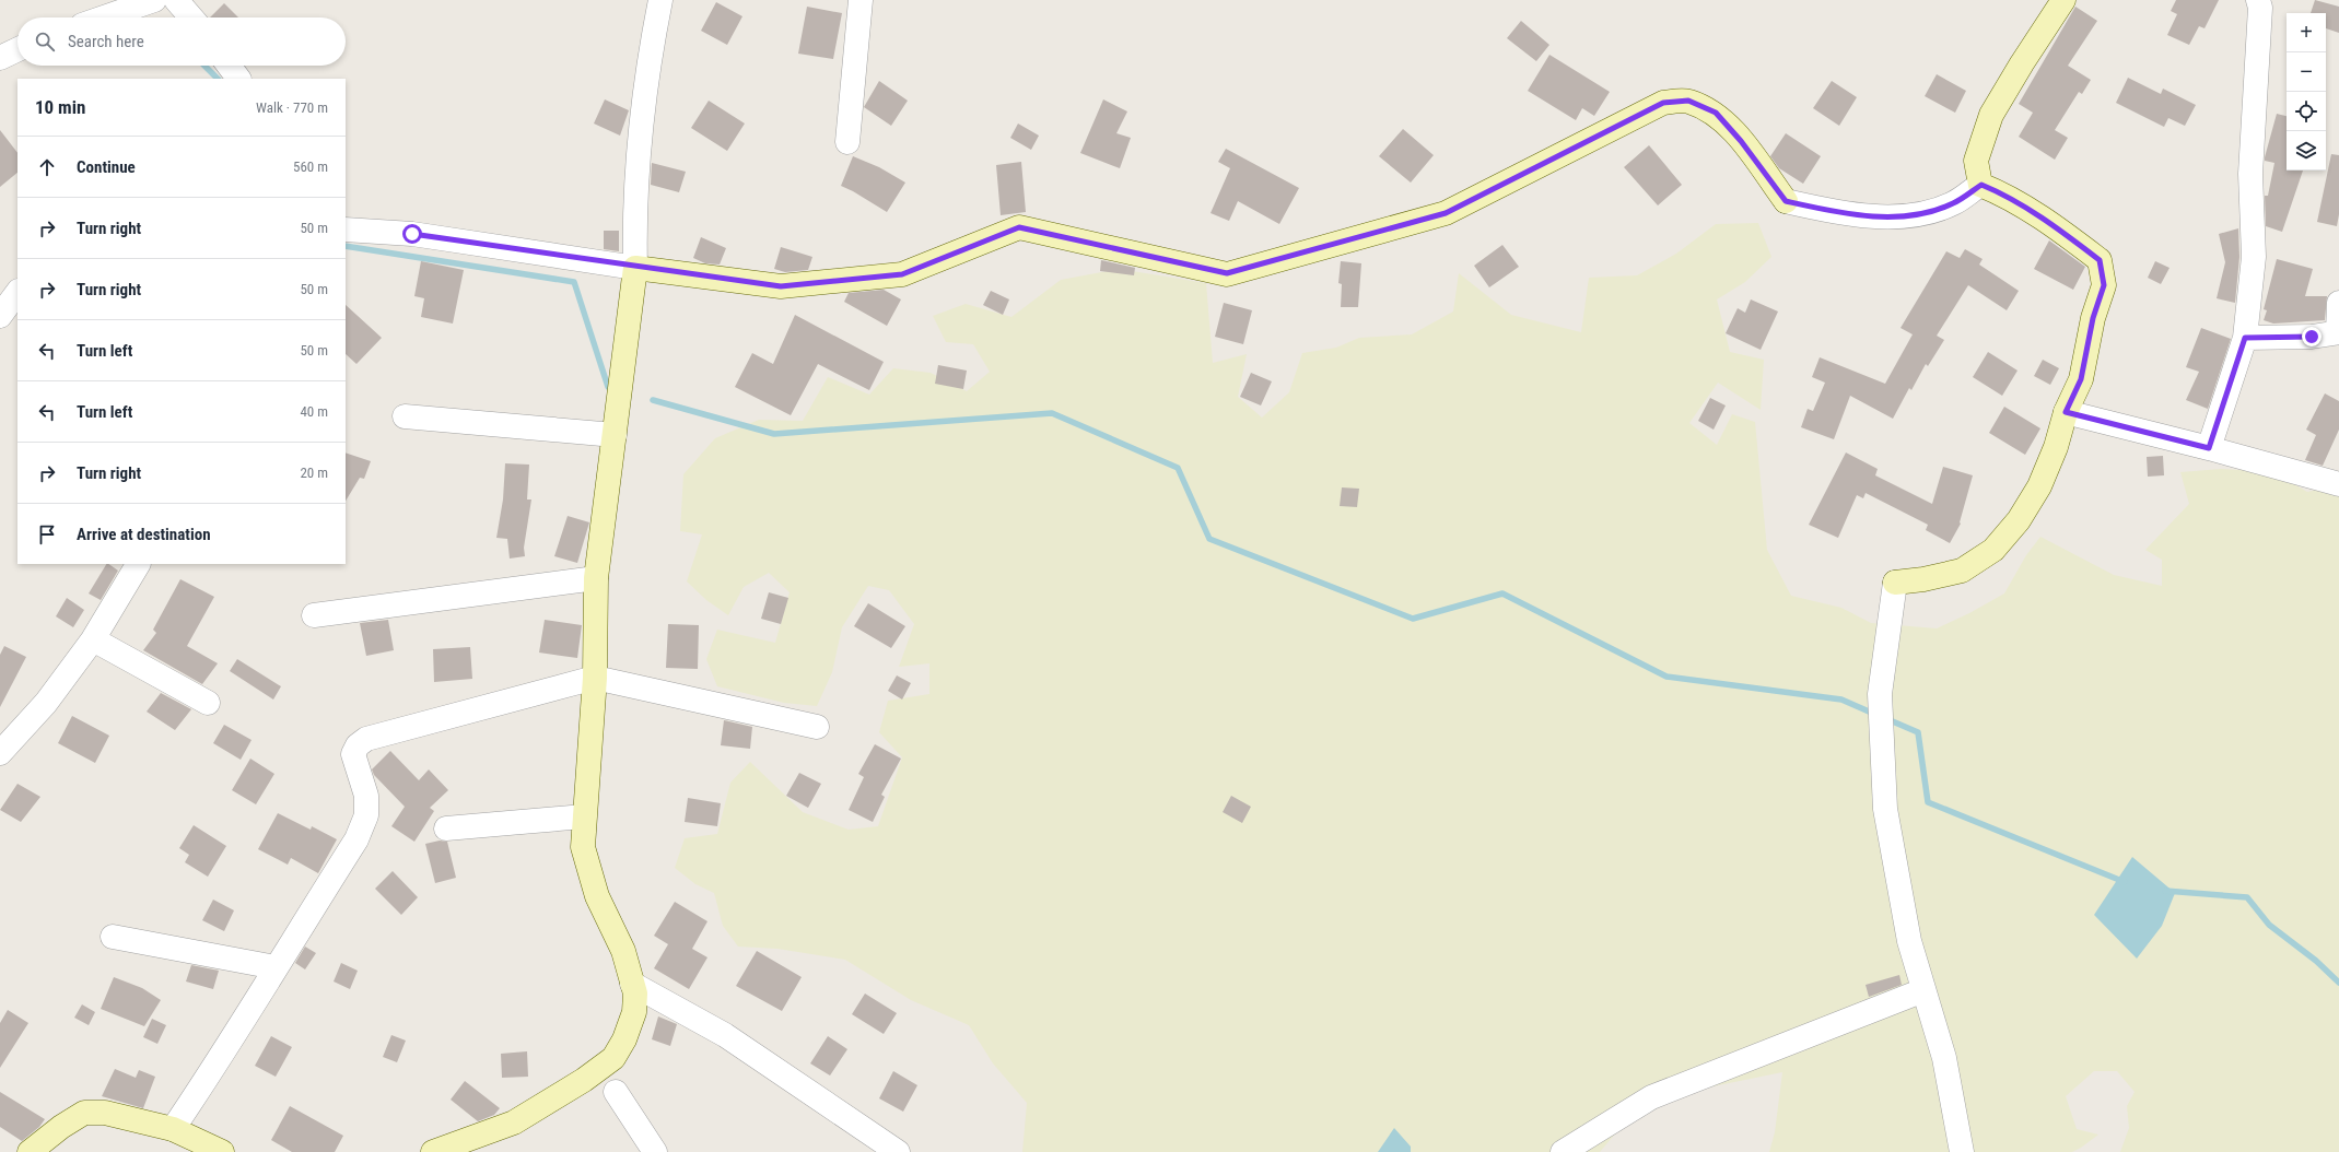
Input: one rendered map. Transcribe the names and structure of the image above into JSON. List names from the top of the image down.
{
  "page": {
    "map_buttons": ["+", "−"],
    "search": "Search here",
    "heading": ["10 min", "Walk · 770 m"],
    "list": [
      ["Continue", "560 m"],
      ["Turn right", "50 m"],
      ["Turn right", "50 m"],
      ["Turn left", "50 m"],
      ["Turn left", "40 m"],
      ["Turn right", "20 m"],
      "Arrive at destination"
    ]
  }
}
